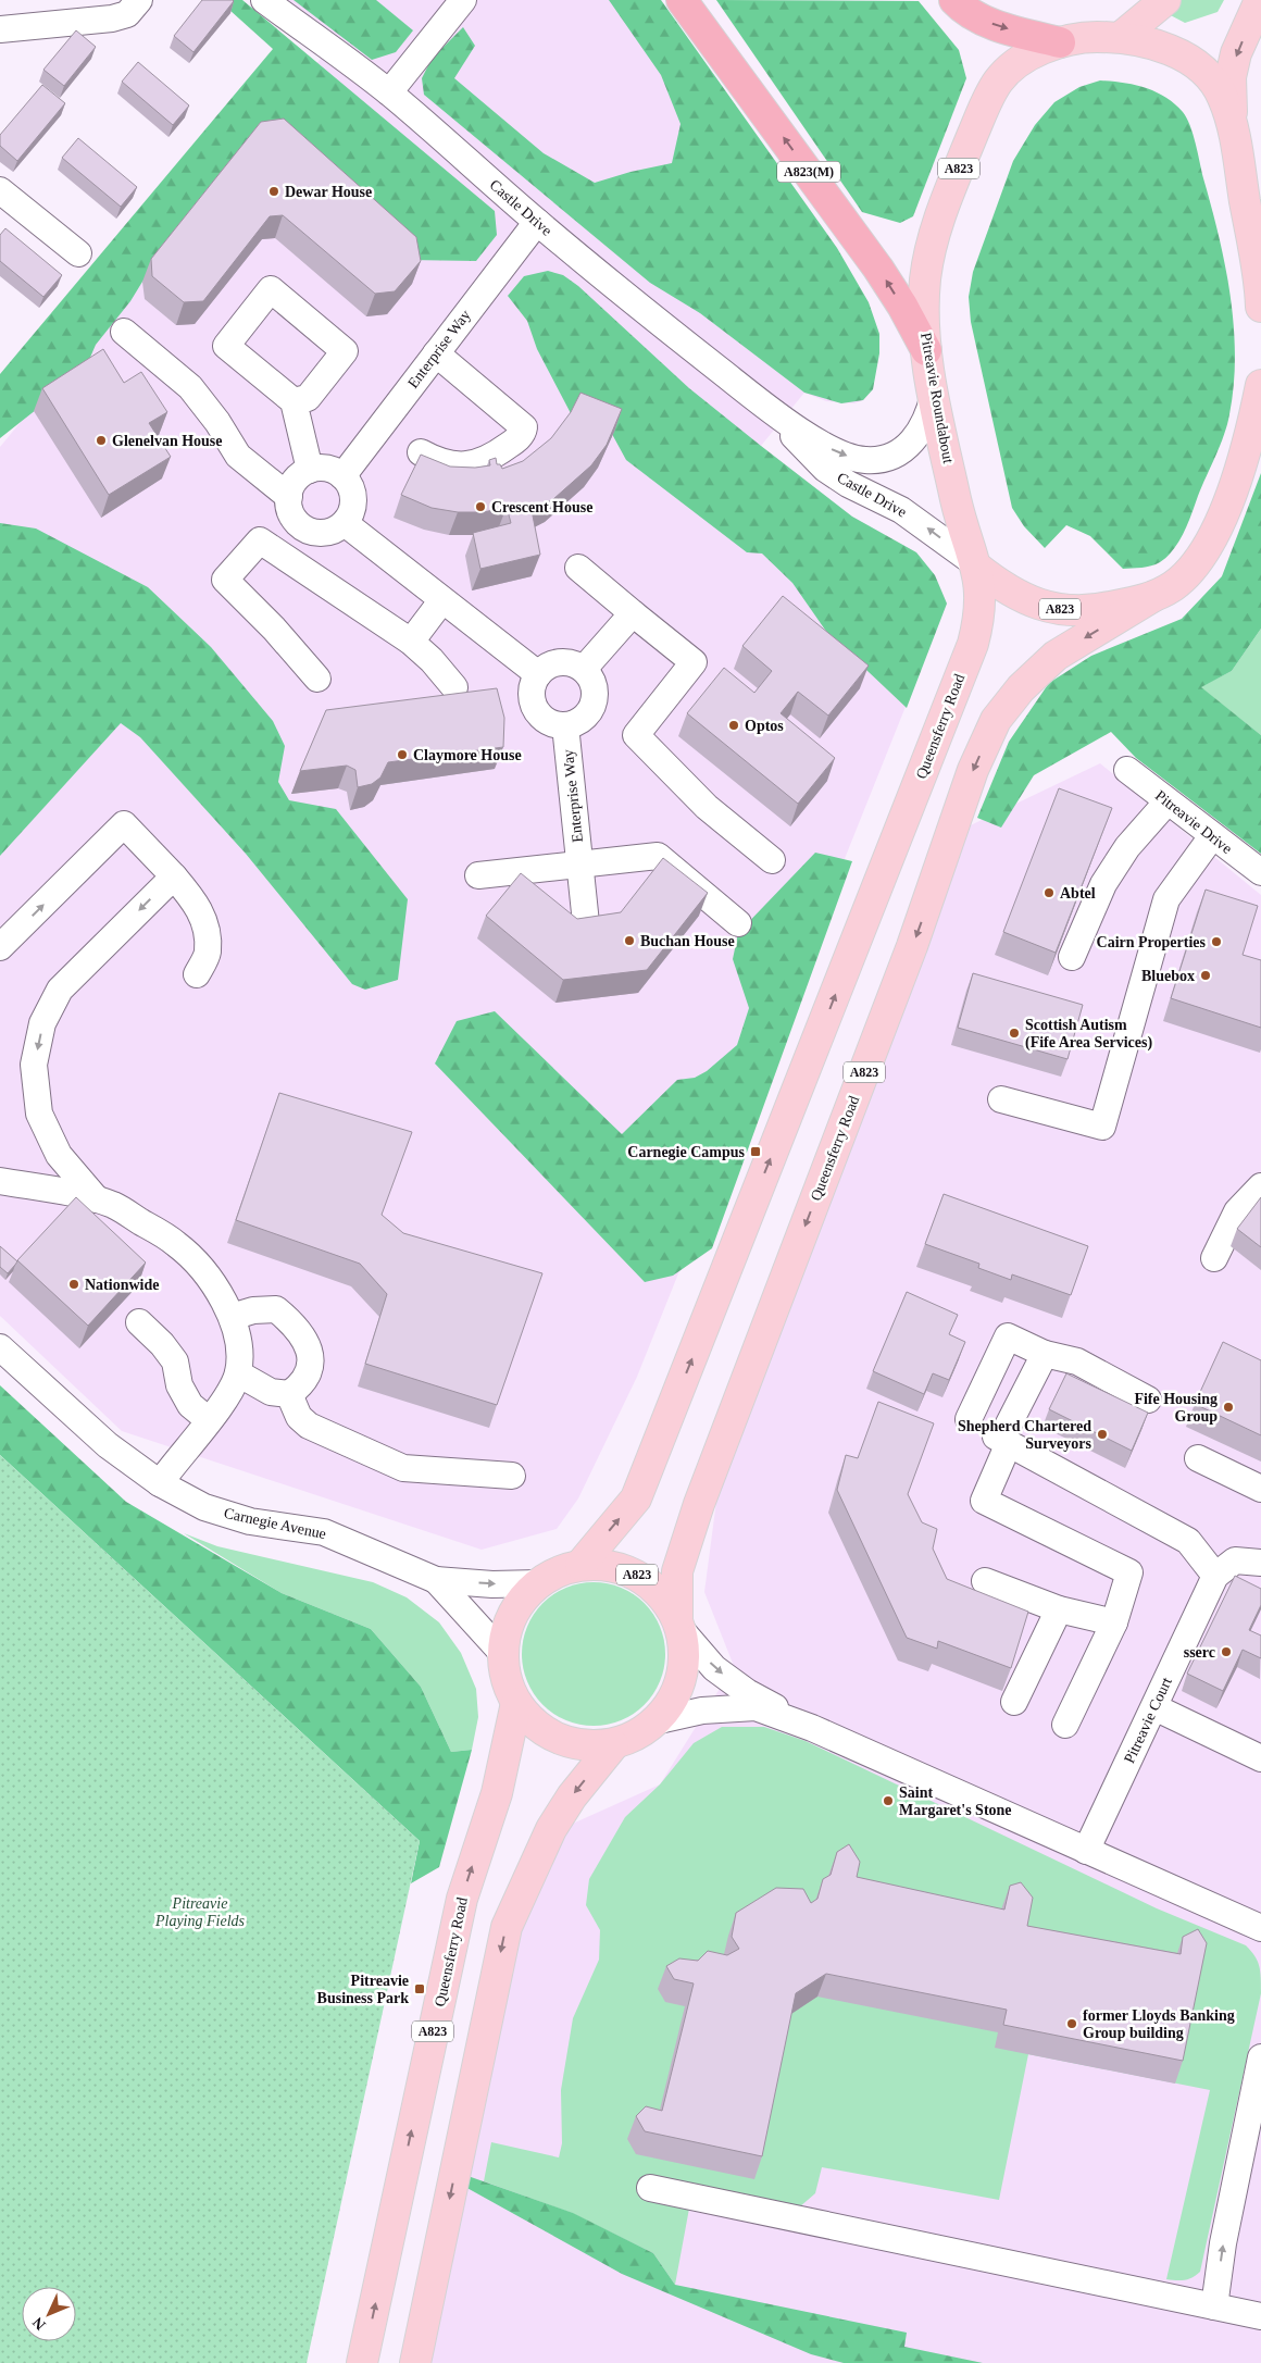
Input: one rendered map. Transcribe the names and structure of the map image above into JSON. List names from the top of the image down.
{
  "streets": {
    "highway": ["A823(M)"],
    "main road": ["A823", "Pitreavie Roundabout", "Queensferry Road"],
    "street": [
      "Castle Drive",
      "Enterprise Way",
      "Pitreavie Drive",
      "Carnegie Avenue",
      "Pitreavie Court"
    ]
  },
  "crossings": [
    ["A823", "Castle Drive"],
    ["A823", "Pitreavie Roundabout"],
    ["A823", "Queensferry Road"],
    ["A823(M)", "Pitreavie Roundabout"],
    ["Castle Drive", "Enterprise Way"],
    ["Castle Drive", "Pitreavie Roundabout"],
    ["Castle Drive", "Queensferry Road"],
    ["Pitreavie Roundabout", "Queensferry Road"]
  ],
  "parks": ["Pitreavie Playing Fields"],
  "places": {
    "other": [
      "Dewar House",
      "Glenelvan House",
      "Crescent House",
      "Optos",
      "Claymore House",
      "Abtel",
      "Buchan House",
      "Cairn Properties",
      "Bluebox",
      "Scottish Autism (Fife Area Services)",
      "Nationwide",
      "Fife Housing Group",
      "Shepherd Chartered Surveyors",
      "sserc",
      "Saint Margaret's Stone",
      "former Lloyds Banking Group building"
    ],
    "transit": ["Carnegie Campus", "Pitreavie Business Park"]
  },
  "north": "bottom left"
}
